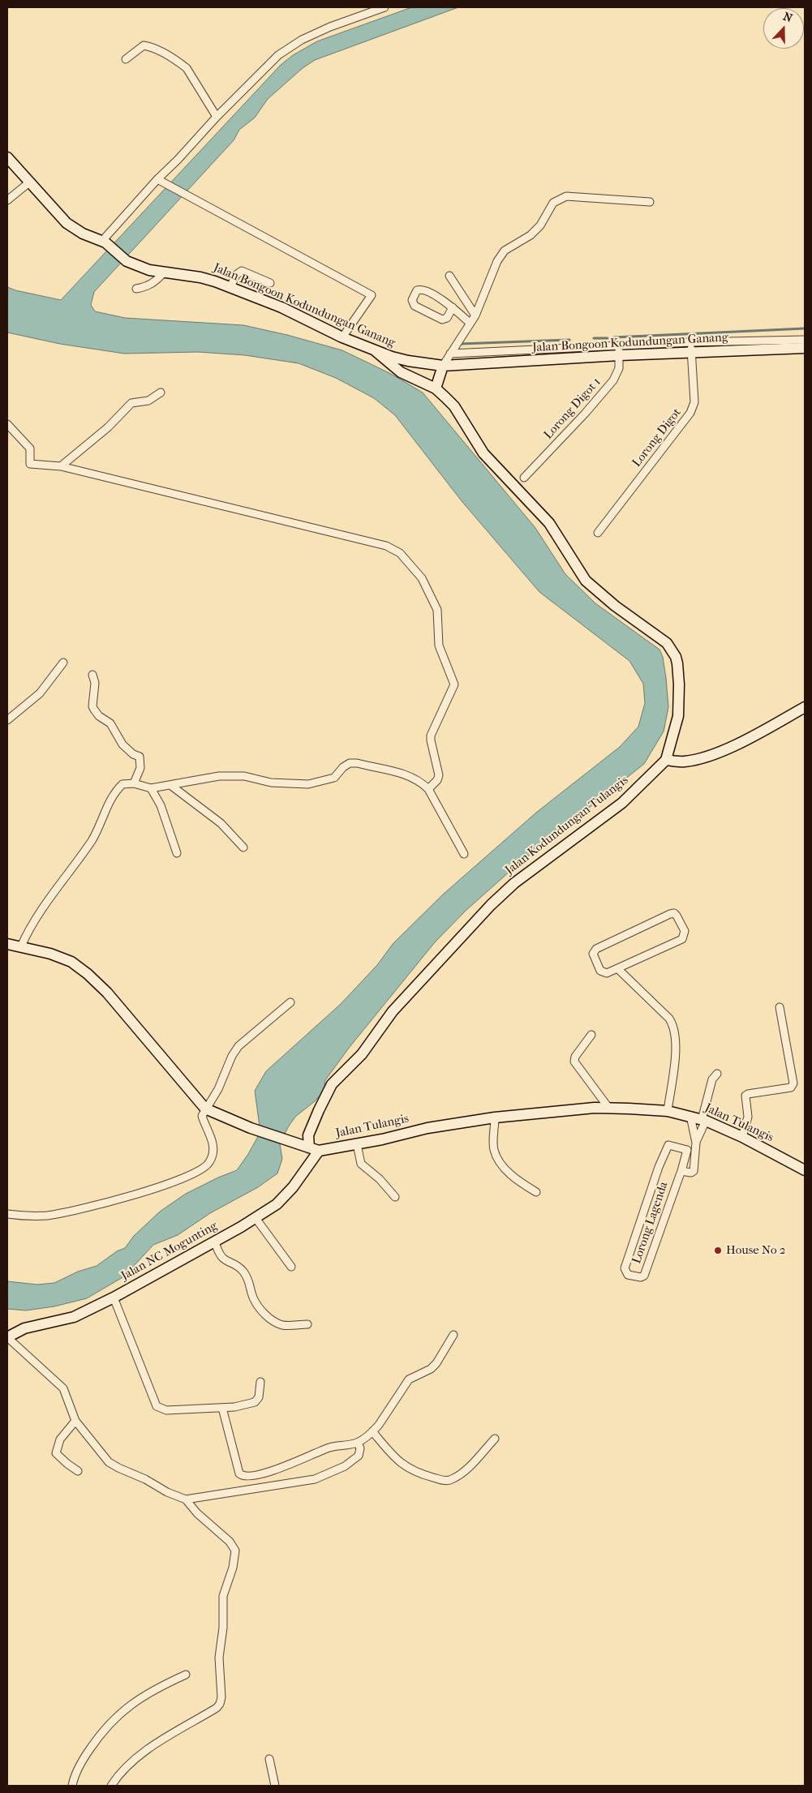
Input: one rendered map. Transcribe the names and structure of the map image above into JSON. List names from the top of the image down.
{
  "streets": {
    "street": [
      "Jalan Bongoon Kodundungan Ganang",
      "Lorong Digot 1",
      "Lorong Digot",
      "Jalan Kodundungan Tulangis",
      "Jalan Tulangis",
      "Lorong Lagenda",
      "Jalan NC Mogunting"
    ]
  },
  "crossings": [
    ["Jalan Bongoon Kodundungan Ganang", "Lorong Digot 1"],
    ["Jalan Bongoon Kodundungan Ganang", "Lorong Digot"],
    ["Jalan Bongoon Kodundungan Ganang", "Jalan Kodundungan Tulangis"],
    ["Jalan Kodundungan Tulangis", "Jalan Tulangis"],
    ["Jalan Kodundungan Tulangis", "Jalan NC Mogunting"],
    ["Jalan Tulangis", "Jalan NC Mogunting"]
  ],
  "places": ["House No 2"],
  "north": "top"
}
